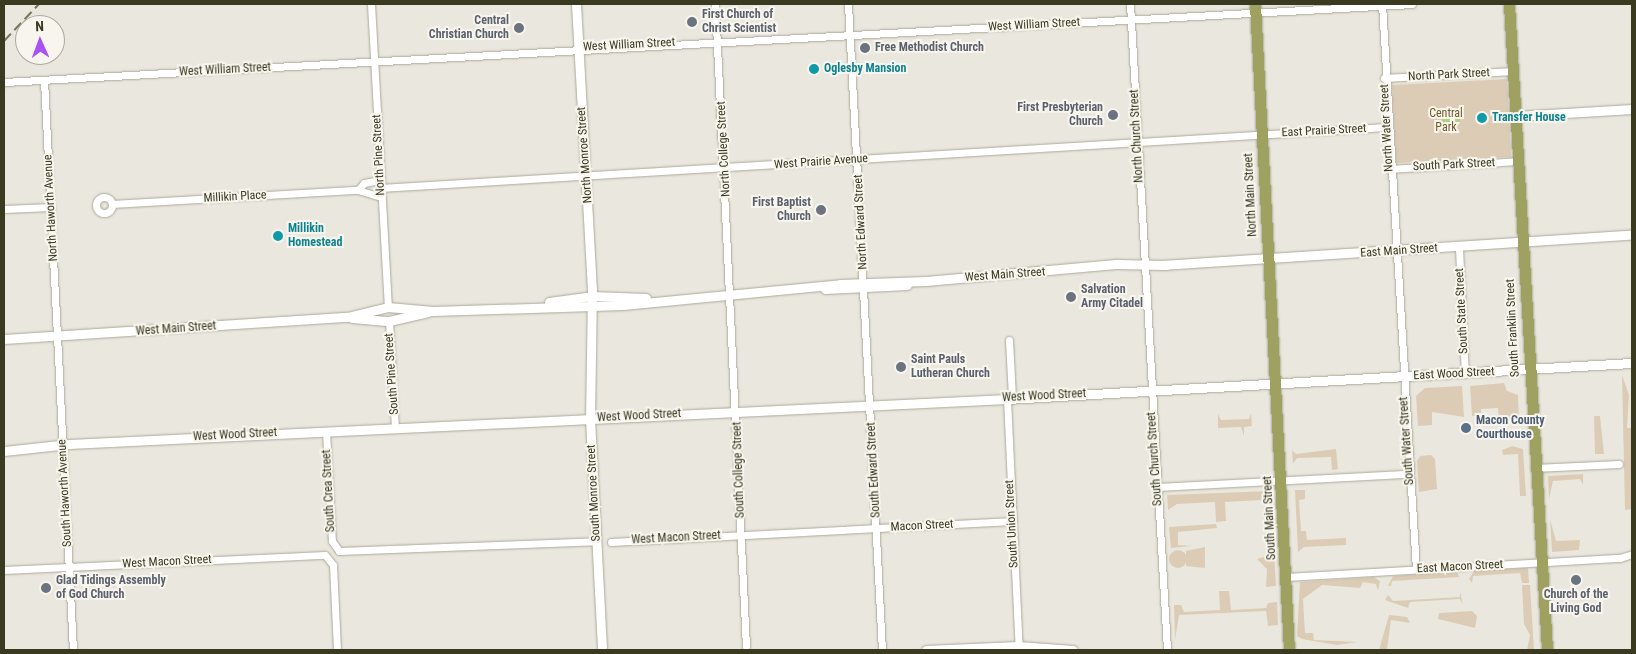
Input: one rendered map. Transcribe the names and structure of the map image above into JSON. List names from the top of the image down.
{
  "streets": {
    "main road": ["North Main Street", "South Franklin Street", "South Main Street"],
    "street": [
      "West William Street",
      "North Park Street",
      "North Water Street",
      "East Prairie Street",
      "North Church Street",
      "North College Street",
      "North Pine Street",
      "North Monroe Street",
      "West Prairie Avenue",
      "South Park Street",
      "Millikin Place",
      "North Haworth Avenue",
      "North Edward Street",
      "East Main Street",
      "West Main Street",
      "South State Street",
      "South Pine Street",
      "East Wood Street",
      "West Wood Street",
      "South Water Street",
      "South Church Street",
      "South College Street",
      "South Edward Street",
      "South Crea Street",
      "South Haworth Avenue",
      "South Monroe Street",
      "South Union Street",
      "Macon Street",
      "West Macon Street",
      "East Macon Street"
    ]
  },
  "crossings": [
    ["West William Street", "North Water Street"],
    ["West William Street", "North Church Street"],
    ["West William Street", "North College Street"],
    ["West William Street", "North Pine Street"],
    ["West William Street", "North Monroe Street"],
    ["West William Street", "North Main Street"],
    ["West William Street", "North Haworth Avenue"],
    ["West William Street", "North Edward Street"],
    ["North Park Street", "North Water Street"],
    ["North Park Street", "South Franklin Street"],
    ["North Water Street", "East Prairie Street"],
    ["North Water Street", "South Park Street"],
    ["North Water Street", "East Main Street"],
    ["North Water Street", "South Water Street"],
    ["East Prairie Street", "West Prairie Avenue"],
    ["East Prairie Street", "North Main Street"],
    ["North Church Street", "West Prairie Avenue"],
    ["North Church Street", "West Main Street"],
    ["North Church Street", "South Church Street"],
    ["North College Street", "West Prairie Avenue"],
    ["North College Street", "West Main Street"],
    ["North College Street", "South College Street"],
    ["North Pine Street", "West Prairie Avenue"],
    ["North Pine Street", "Millikin Place"],
    ["North Pine Street", "West Main Street"],
    ["North Pine Street", "South Pine Street"],
    ["North Monroe Street", "West Prairie Avenue"],
    ["North Monroe Street", "West Main Street"],
    ["North Monroe Street", "South Monroe Street"],
    ["West Prairie Avenue", "North Main Street"],
    ["West Prairie Avenue", "Millikin Place"],
    ["West Prairie Avenue", "North Edward Street"],
    ["South Park Street", "South Franklin Street"],
    ["North Main Street", "East Main Street"],
    ["North Main Street", "East Wood Street"],
    ["North Main Street", "West Wood Street"],
    ["North Main Street", "South Main Street"],
    ["North Haworth Avenue", "West Main Street"],
    ["North Haworth Avenue", "South Haworth Avenue"],
    ["North Edward Street", "West Main Street"],
    ["North Edward Street", "South Edward Street"],
    ["East Main Street", "West Main Street"],
    ["East Main Street", "South State Street"],
    ["East Main Street", "South Franklin Street"],
    ["East Main Street", "South Water Street"],
    ["West Main Street", "South Pine Street"],
    ["West Main Street", "South Church Street"],
    ["West Main Street", "South College Street"],
    ["West Main Street", "South Edward Street"],
    ["West Main Street", "South Haworth Avenue"],
    ["West Main Street", "South Monroe Street"],
    ["South State Street", "East Wood Street"],
    ["South Franklin Street", "East Wood Street"],
    ["South Franklin Street", "East Macon Street"],
    ["South Pine Street", "West Wood Street"],
    ["East Wood Street", "West Wood Street"],
    ["East Wood Street", "South Water Street"],
    ["East Wood Street", "South Main Street"],
    ["West Wood Street", "South Church Street"],
    ["West Wood Street", "South College Street"],
    ["West Wood Street", "South Edward Street"],
    ["West Wood Street", "South Crea Street"],
    ["West Wood Street", "South Haworth Avenue"],
    ["West Wood Street", "South Monroe Street"],
    ["West Wood Street", "South Main Street"],
    ["West Wood Street", "South Union Street"],
    ["South Water Street", "East Macon Street"],
    ["South College Street", "Macon Street"],
    ["South College Street", "West Macon Street"],
    ["South Edward Street", "Macon Street"],
    ["South Crea Street", "South Monroe Street"],
    ["South Haworth Avenue", "West Macon Street"],
    ["South Main Street", "East Macon Street"],
    ["South Union Street", "Macon Street"],
    ["Macon Street", "West Macon Street"]
  ],
  "parks": ["Central Park"],
  "places": [
    "First Church of Christ Scientist",
    "Central Christian Church",
    "Free Methodist Church",
    "Oglesby Mansion",
    "First Presbyterian Church",
    "Transfer House",
    "First Baptist Church",
    "Millikin Homestead",
    "Salvation Army Citadel",
    "Saint Pauls Lutheran Church",
    "Macon County Courthouse",
    "Church of the Living God",
    "Glad Tidings Assembly of God Church"
  ],
  "north": "top"
}
